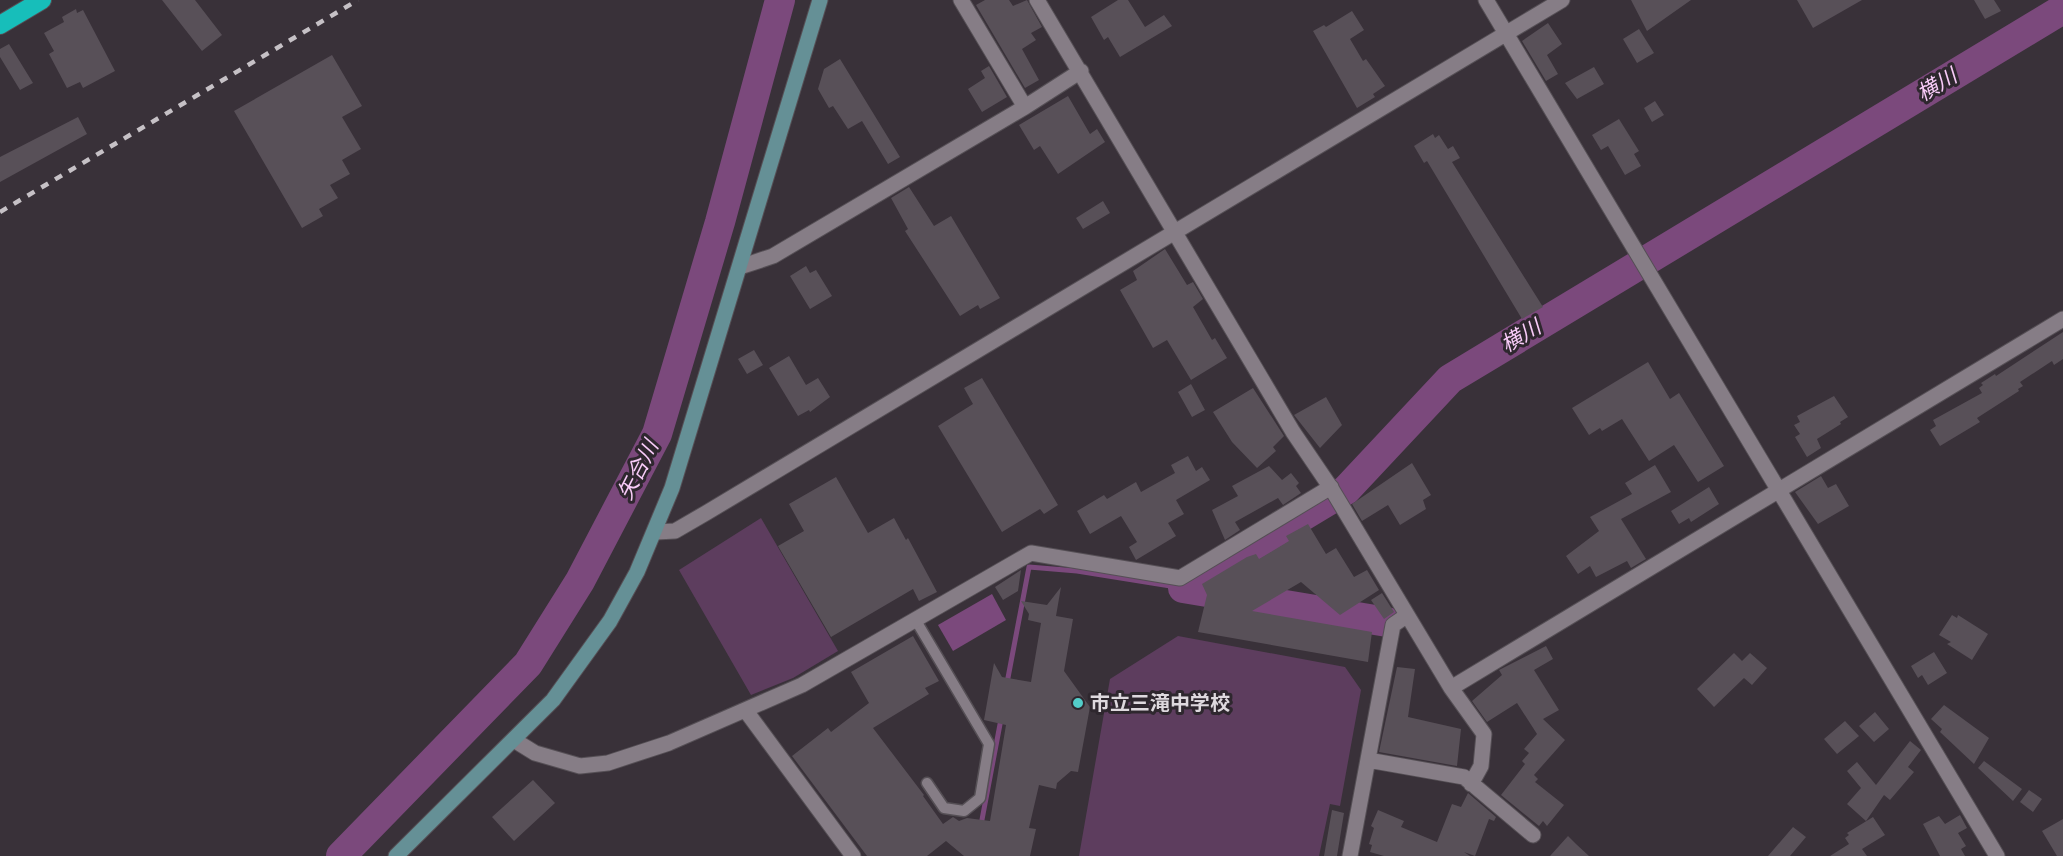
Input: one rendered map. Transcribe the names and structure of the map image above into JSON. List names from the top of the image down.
{
  "water": ["横川", "矢合川"],
  "places": ["市立三滝中学校"]
}
